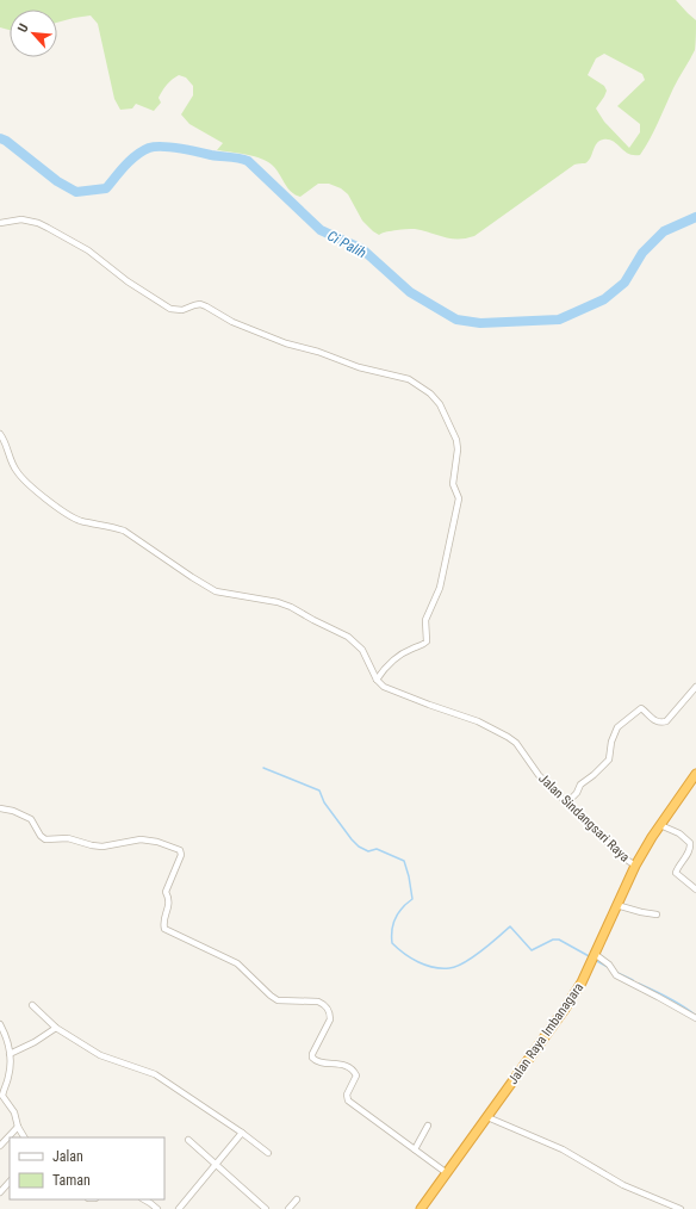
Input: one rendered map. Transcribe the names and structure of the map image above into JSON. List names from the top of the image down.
{
  "streets": {
    "highway": ["Jalan Raya Imbanagara"],
    "street": ["Jalan Sindangsari Raya"]
  },
  "crossings": [
    ["Jalan Sindangsari Raya", "Jalan Raya Imbanagara"]
  ],
  "water": ["Ci Palih"],
  "legend": ["Jalan", "Taman"],
  "north": "top left"
}
